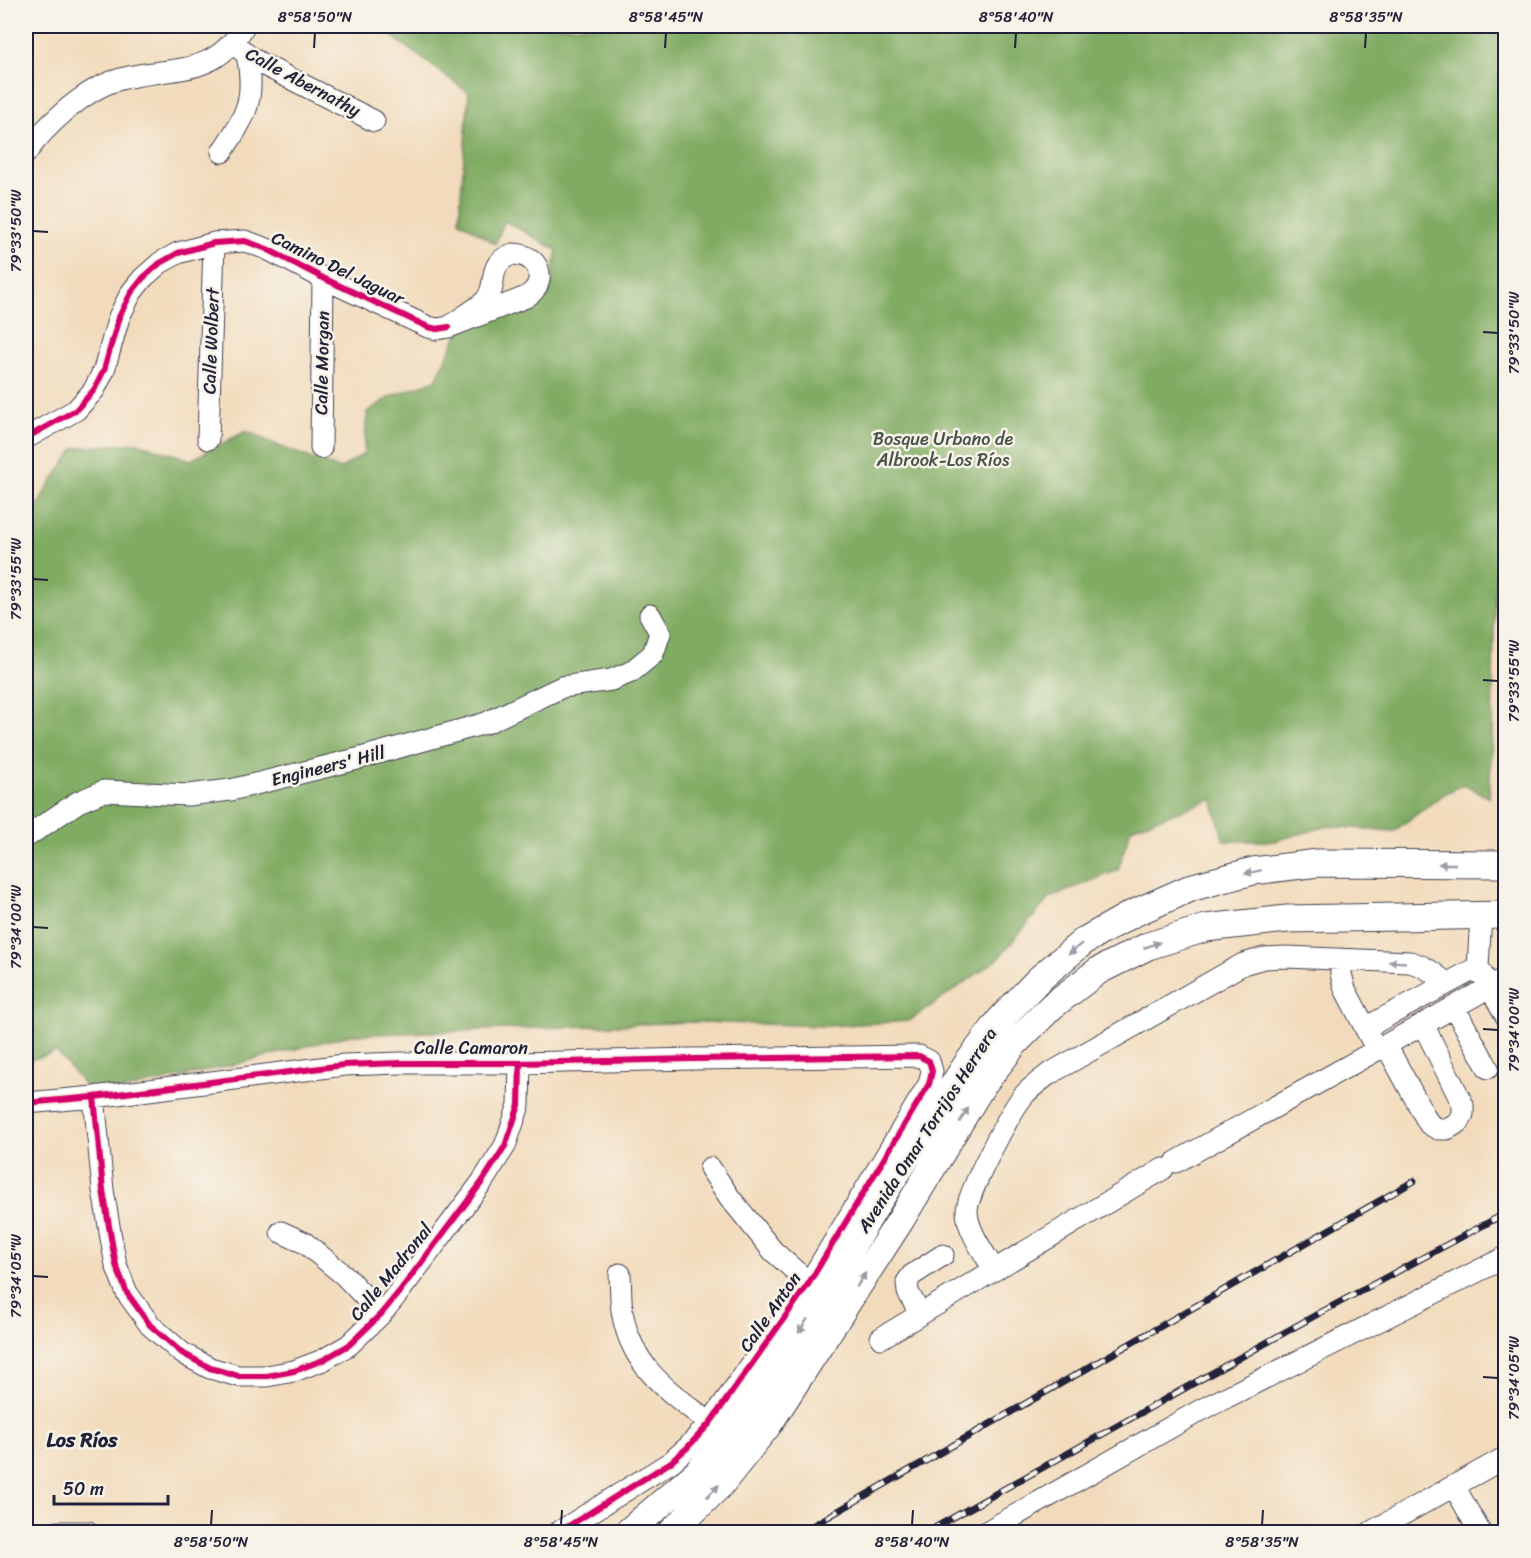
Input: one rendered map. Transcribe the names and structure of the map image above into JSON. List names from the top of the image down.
{
  "streets": {
    "main road": ["Avenida Omar Torrijos Herrera"],
    "street": [
      "Calle Abernathy",
      "Camino Del Jaguar",
      "Calle Wolbert",
      "Calle Morgan",
      "Engineers' Hill",
      "Calle Camaron",
      "Calle Madronal",
      "Calle Anton"
    ]
  },
  "crossings": [
    ["Camino Del Jaguar", "Calle Wolbert"],
    ["Camino Del Jaguar", "Calle Morgan"],
    ["Calle Camaron", "Calle Madronal"],
    ["Calle Camaron", "Calle Anton"]
  ],
  "districts": ["Los Ríos"],
  "parks": ["Bosque Urbano de Albrook-Los Ríos"],
  "scale_bar": "50 m",
  "coordinates": [
    "8°58'50\"N",
    "8°58'45\"N",
    "8°58'40\"N",
    "8°58'35\"N",
    "79°33'50\"W",
    "79°33'55\"W",
    "79°34'00\"W",
    "79°34'05\"W"
  ]
}
